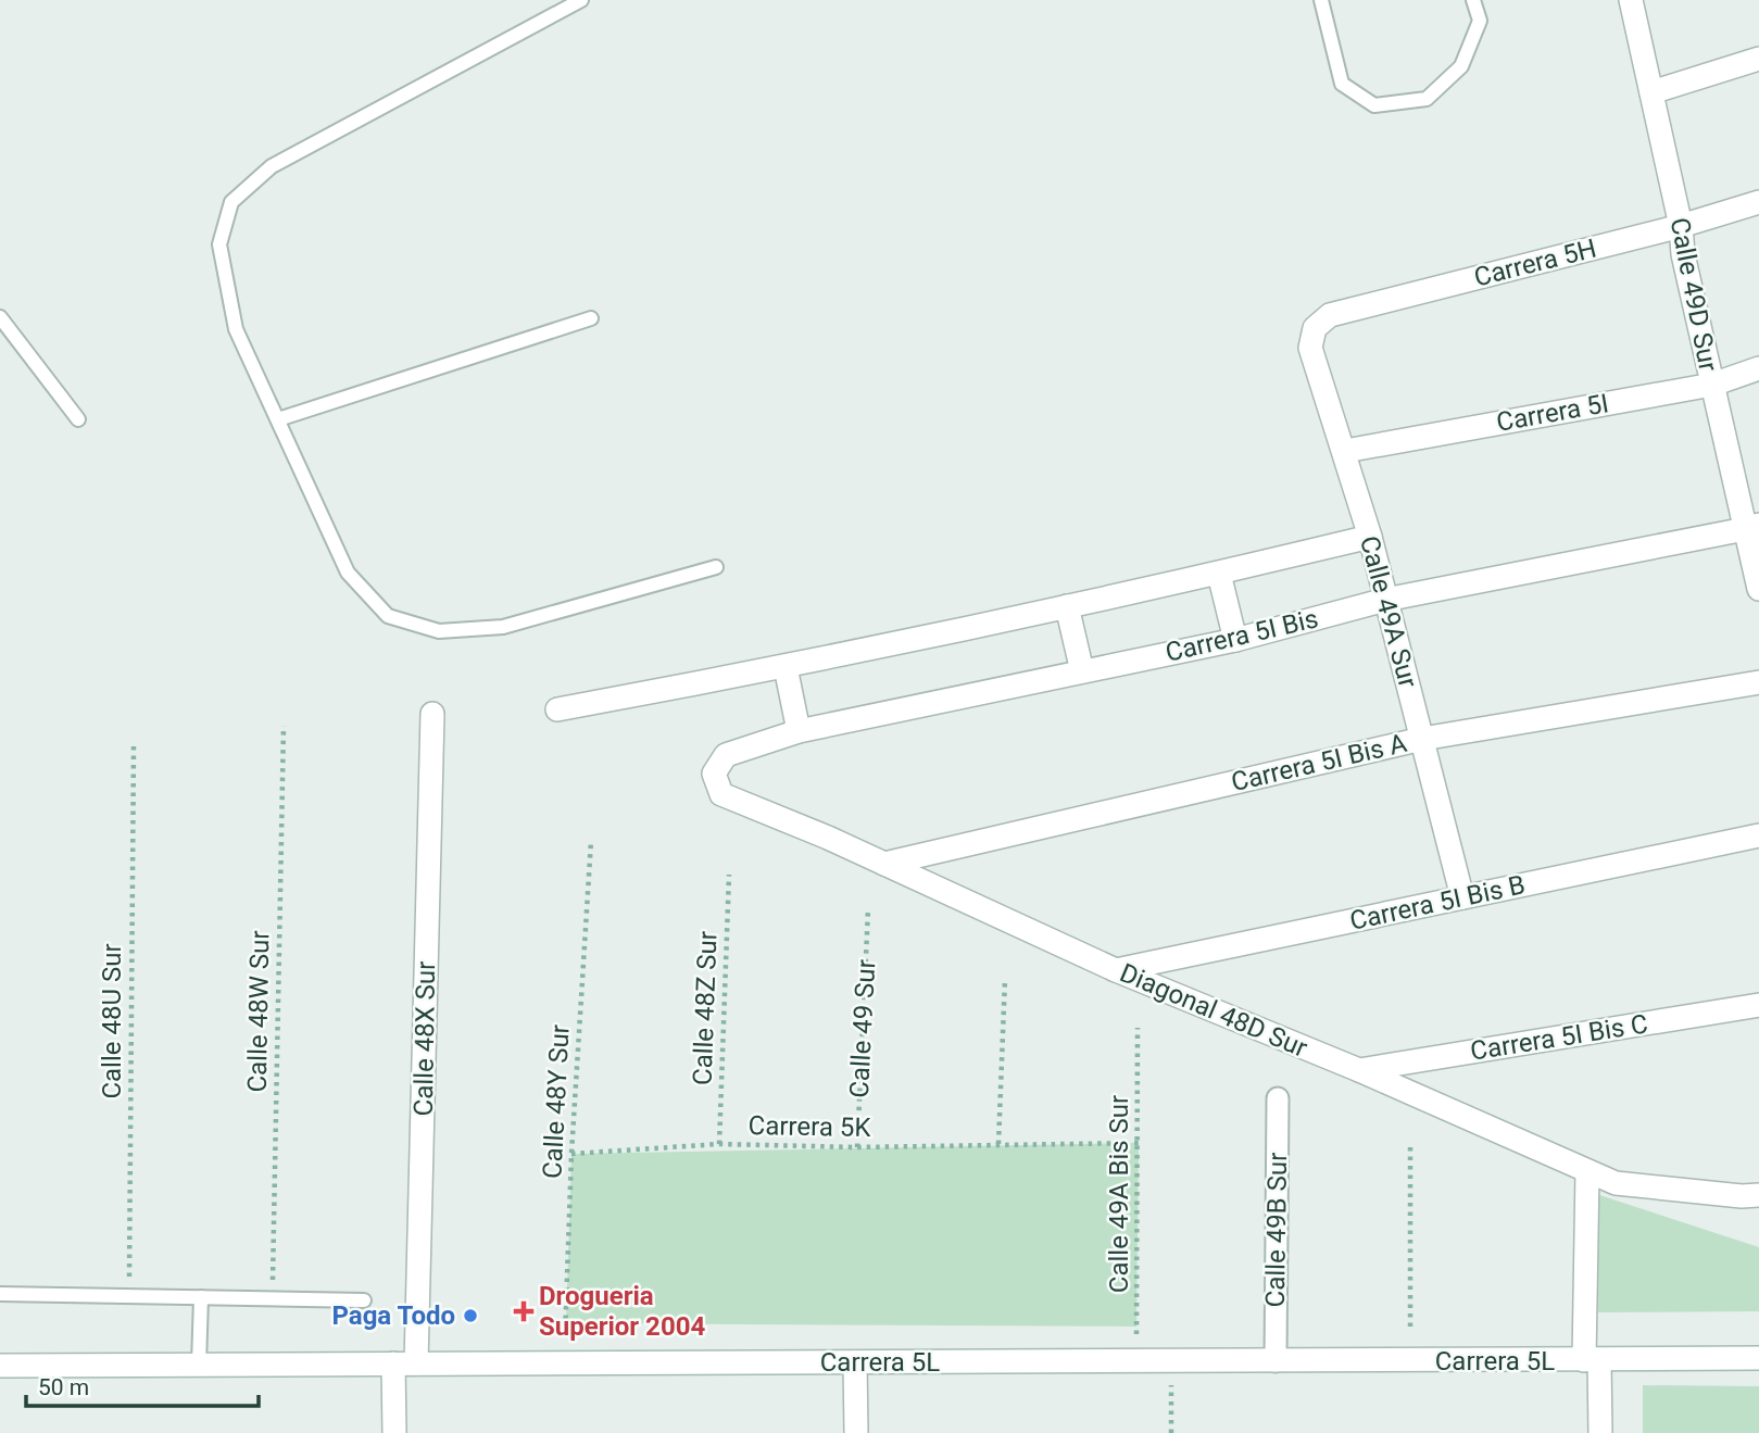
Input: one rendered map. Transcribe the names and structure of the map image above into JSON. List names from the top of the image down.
{
  "streets": {
    "street": [
      "Carrera 5H",
      "Calle 49D Sur",
      "Carrera 5I",
      "Calle 49A Sur",
      "Carrera 5I Bis",
      "Carrera 5I Bis A",
      "Carrera 5I Bis B",
      "Diagonal 48D Sur",
      "Carrera 5I Bis C",
      "Calle 48X Sur",
      "Calle 49B Sur",
      "Carrera 5L"
    ],
    "path": [
      "Calle 48Z Sur",
      "Calle 48W Sur",
      "Calle 48U Sur",
      "Calle 49 Sur",
      "Calle 48Y Sur",
      "Carrera 5K",
      "Calle 49A Bis Sur"
    ]
  },
  "crossings": [
    ["Carrera 5H", "Calle 49D Sur"],
    ["Carrera 5H", "Calle 49A Sur"],
    ["Calle 49D Sur", "Carrera 5I"],
    ["Calle 49D Sur", "Carrera 5I Bis"],
    ["Carrera 5I", "Calle 49A Sur"],
    ["Calle 49A Sur", "Carrera 5I Bis"],
    ["Calle 49A Sur", "Carrera 5I Bis A"],
    ["Calle 49A Sur", "Carrera 5I Bis B"],
    ["Carrera 5I Bis", "Diagonal 48D Sur"],
    ["Carrera 5I Bis A", "Diagonal 48D Sur"],
    ["Carrera 5I Bis B", "Diagonal 48D Sur"],
    ["Calle 48Z Sur", "Carrera 5K"],
    ["Diagonal 48D Sur", "Carrera 5I Bis C"],
    ["Calle 49 Sur", "Carrera 5K"],
    ["Calle 48X Sur", "Carrera 5L"],
    ["Calle 48Y Sur", "Carrera 5K"],
    ["Calle 48Y Sur", "Carrera 5L"],
    ["Carrera 5K", "Calle 49A Bis Sur"],
    ["Calle 49A Bis Sur", "Carrera 5L"],
    ["Calle 49B Sur", "Carrera 5L"]
  ],
  "places": {
    "health": ["Drogueria Superior 2004"],
    "other": ["Paga Todo"]
  },
  "scale_bar": "50 m"
}
